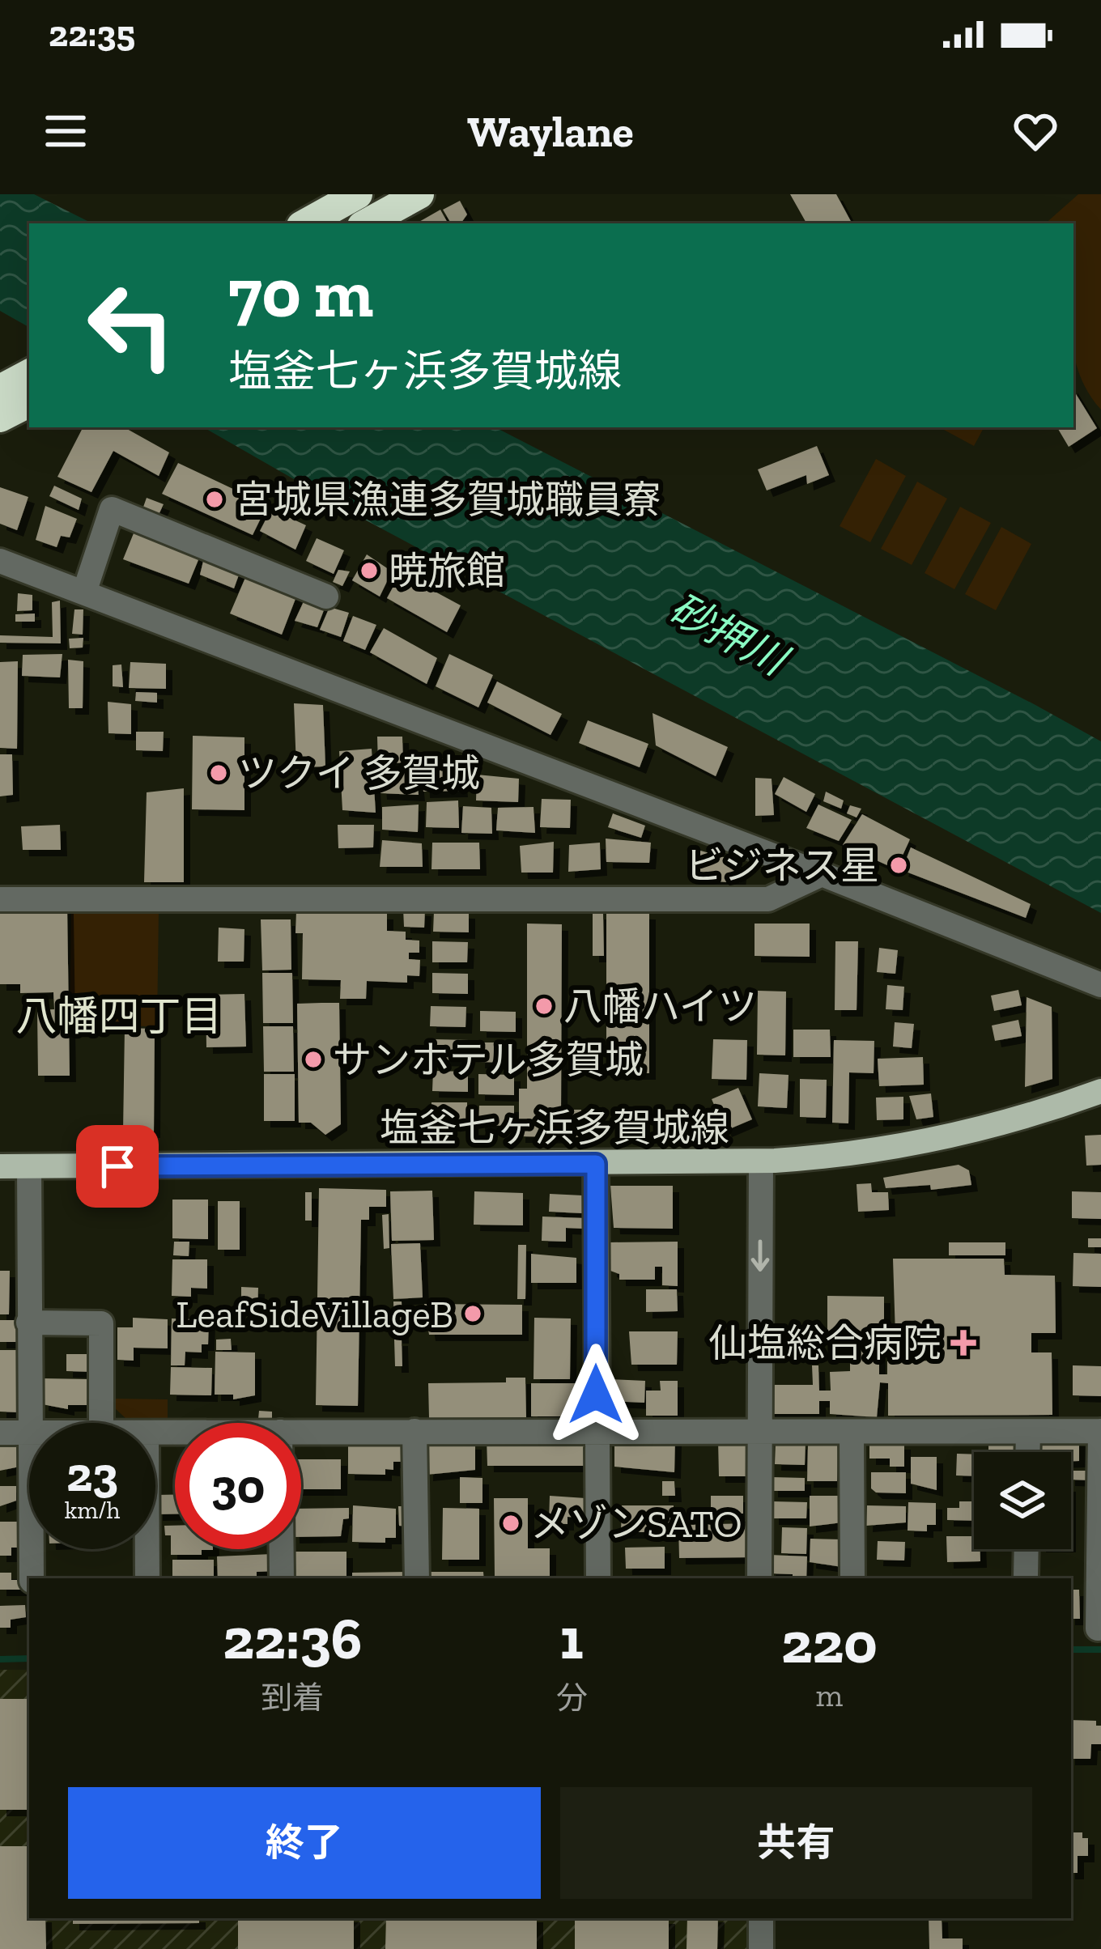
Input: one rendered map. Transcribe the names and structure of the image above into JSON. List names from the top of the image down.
{
  "streets": {
    "main road": ["塩釜七ヶ浜多賀城線"]
  },
  "districts": ["八幡四丁目"],
  "water": ["砂押川"],
  "places": {
    "other": [
      "宮城県漁連多賀城職員寮",
      "暁旅館",
      "ツクイ 多賀城",
      "ビジネス星",
      "八幡ハイツ",
      "サンホテル多賀城",
      "LeafSideVillageB",
      "メゾンSATO"
    ],
    "health": ["仙塩総合病院"]
  },
  "page": {
    "status": "22:35",
    "header": "Waylane",
    "turn": ["70 m", "塩釜七ヶ浜多賀城線"],
    "speed": "23 km/h",
    "limit": "30",
    "eta": [
      "22:36",
      "到着",
      "1",
      "分",
      "220",
      "m"
    ],
    "buttons": ["終了", "共有"]
  }
}
